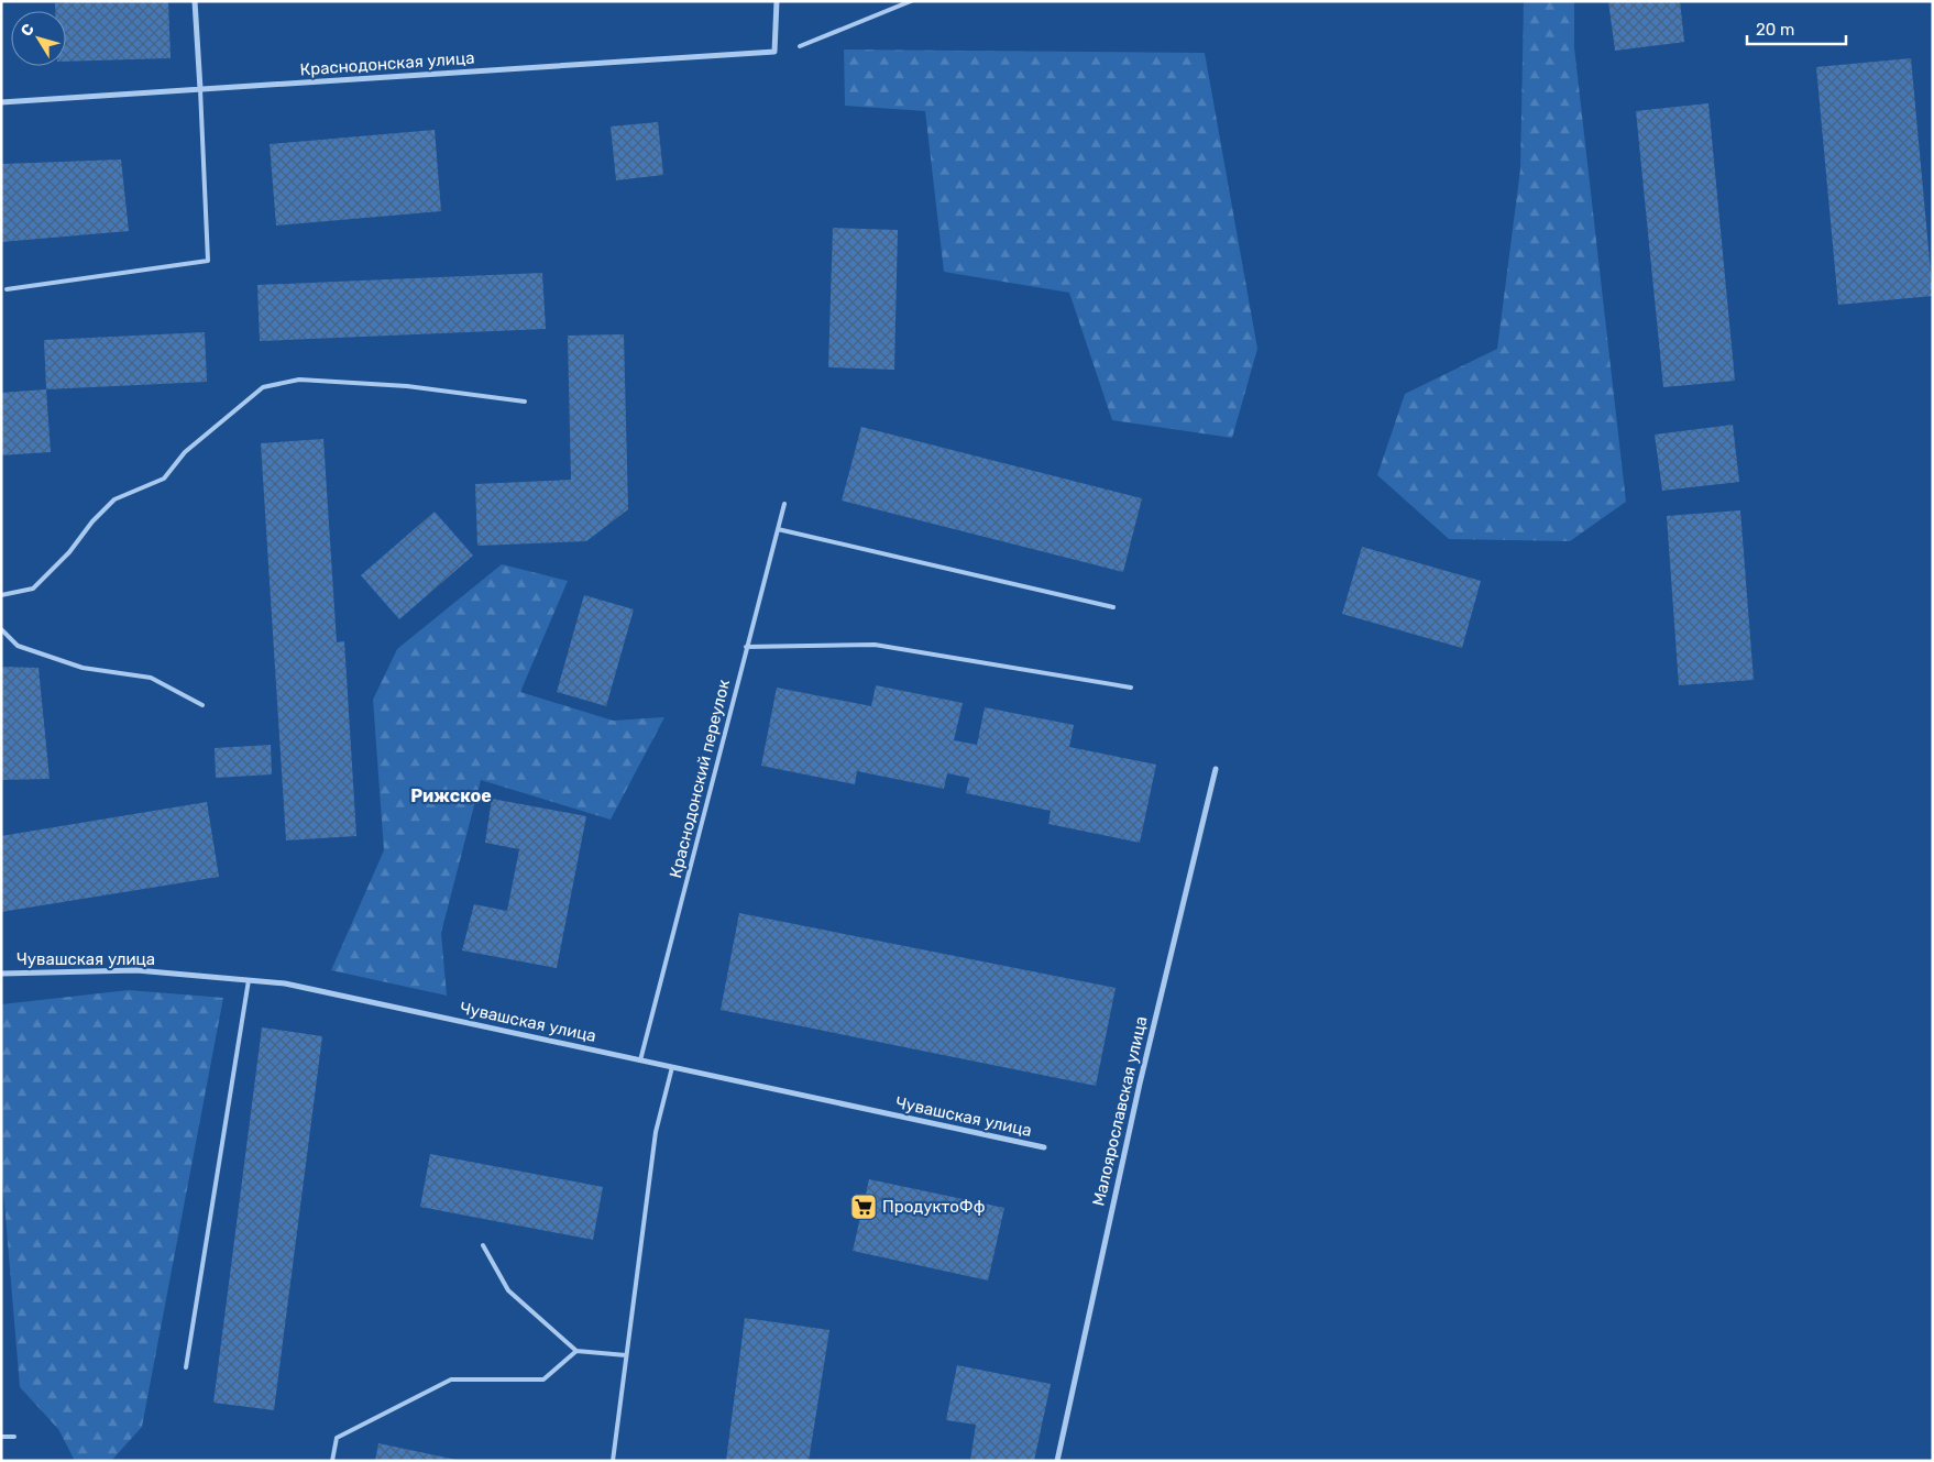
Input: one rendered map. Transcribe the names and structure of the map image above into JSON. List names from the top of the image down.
{
  "streets": {
    "street": ["Краснодонская улица", "Чувашская улица", "Малоярославская улица"],
    "lane": ["Краснодонский переулок"]
  },
  "crossings": [
    ["Краснодонский переулок", "Чувашская улица"]
  ],
  "districts": ["Рижское"],
  "places": {
    "supermarket": ["ПродуктоФф"]
  },
  "scale_bar": "20 m",
  "north": "top left"
}
